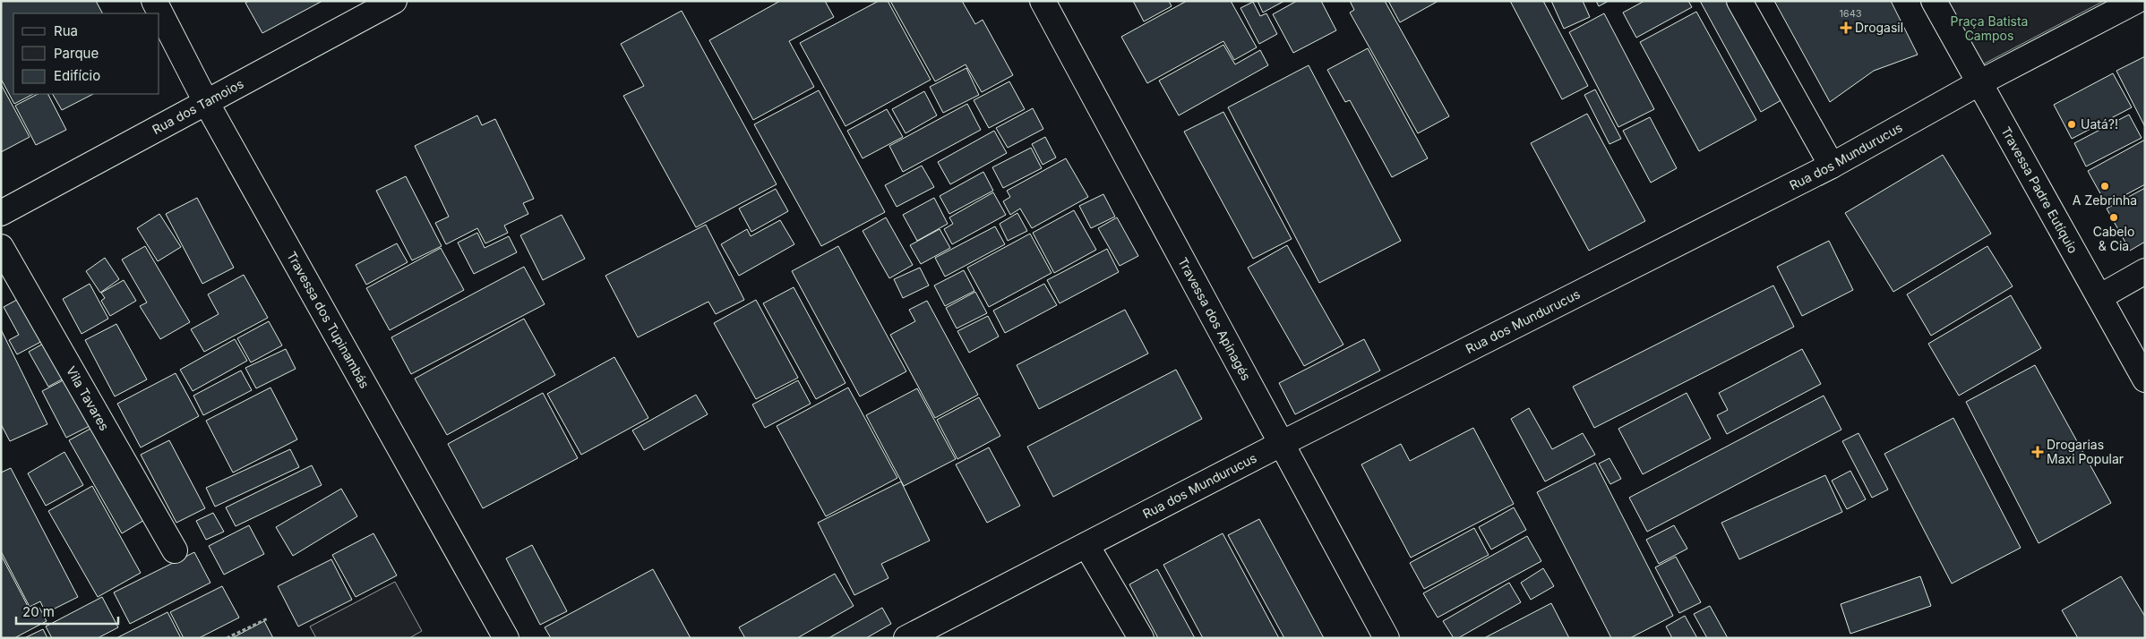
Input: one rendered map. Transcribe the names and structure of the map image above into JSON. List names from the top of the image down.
{
  "streets": {
    "street": [
      "Rua dos Tamoios",
      "Rua dos Mundurucus",
      "Travessa Padre Eutíquio",
      "Travessa dos Apinagés",
      "Travessa dos Tupinambás",
      "Vila Tavares"
    ]
  },
  "crossings": [
    ["Rua dos Tamoios", "Travessa dos Tupinambás"],
    ["Rua dos Mundurucus", "Travessa Padre Eutíquio"],
    ["Rua dos Mundurucus", "Travessa dos Apinagés"]
  ],
  "parks": ["Praça Batista Campos"],
  "places": {
    "health": ["Drogasil", "Drogarias Maxi Popular"],
    "other": ["Uatá?!", "A Zebrinha", "Cabelo & Cia"]
  },
  "house_numbers": ["1643"],
  "legend": ["Rua", "Parque", "Edifício"],
  "scale_bar": "20 m"
}
